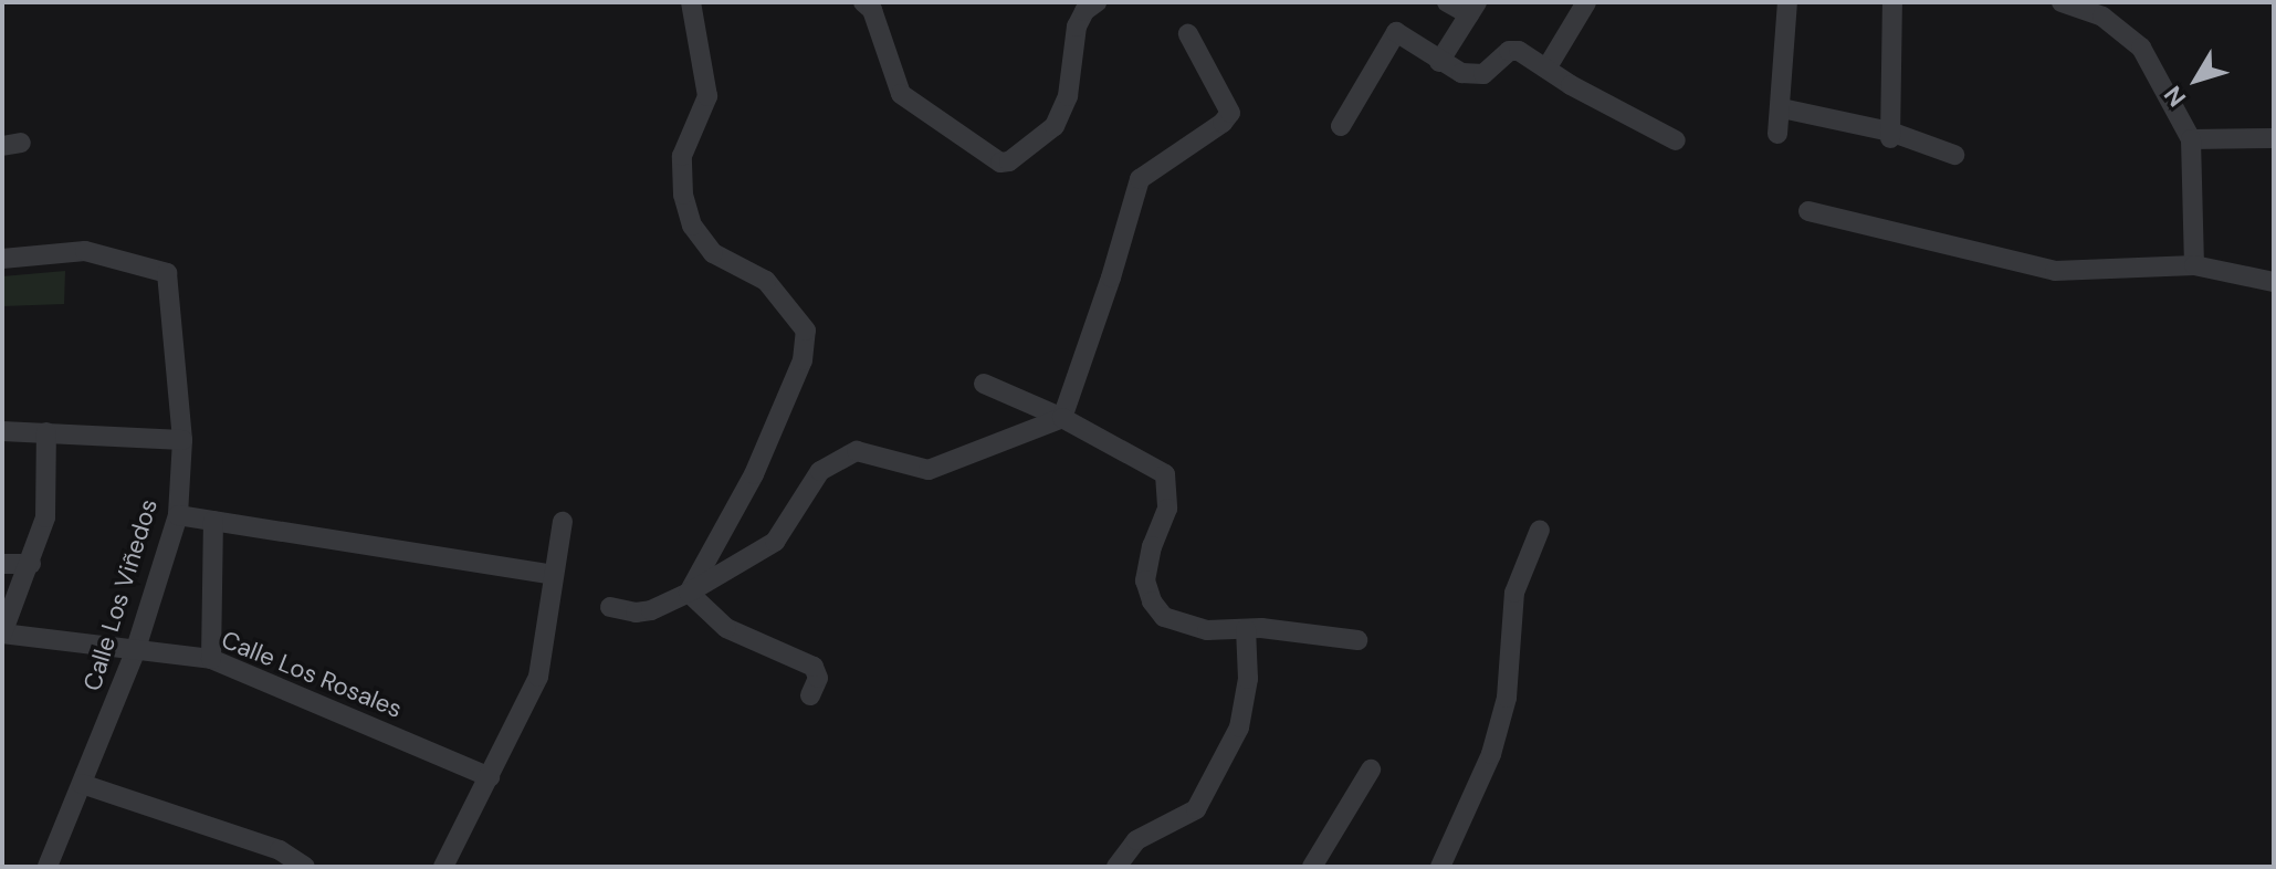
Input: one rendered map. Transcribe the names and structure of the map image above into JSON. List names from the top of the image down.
{
  "streets": {
    "street": ["Calle Los Viñedos", "Calle Los Rosales"]
  },
  "crossings": [
    ["Calle Los Viñedos", "Calle Los Rosales"]
  ],
  "north": "bottom left"
}
